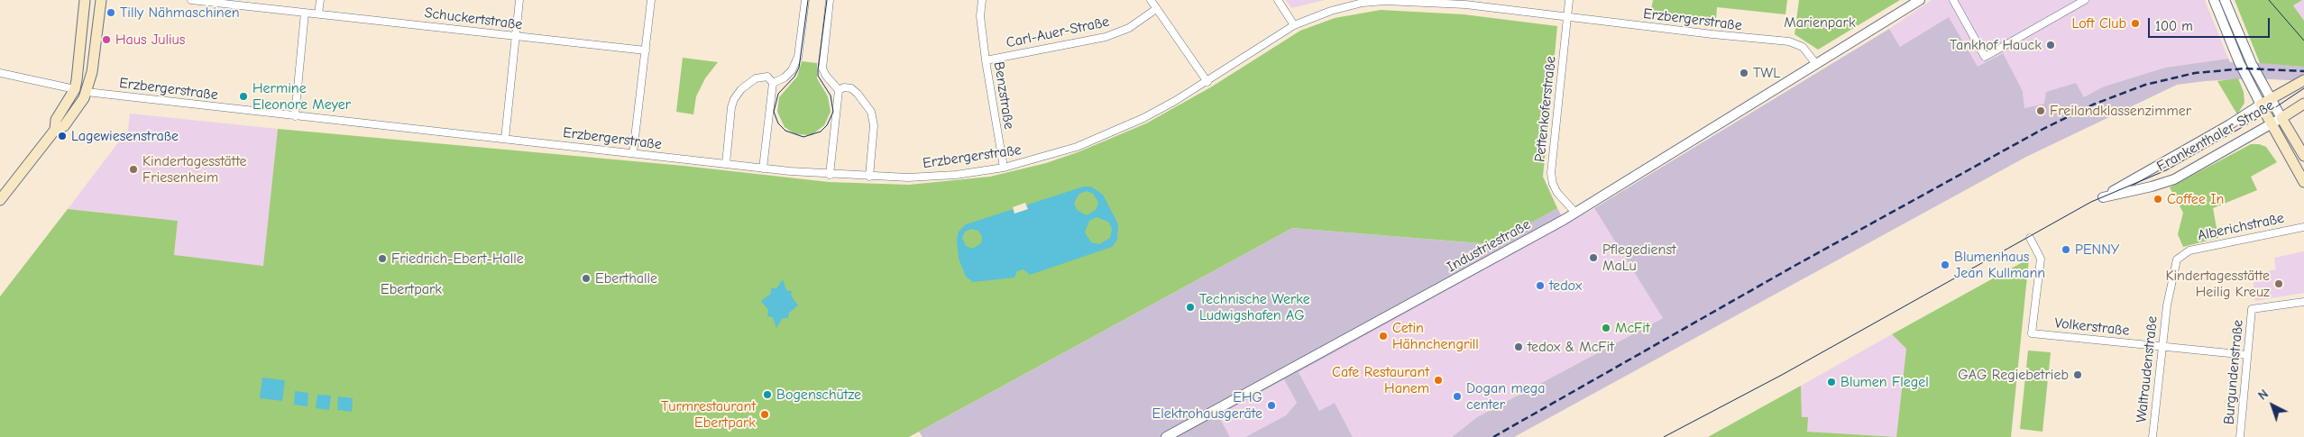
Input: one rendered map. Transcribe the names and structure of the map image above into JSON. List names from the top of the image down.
{
  "streets": {
    "main road": ["Frankenthaler Straße"],
    "street": [
      "Schuckertstraße",
      "Erzbergerstraße",
      "Carl-Auer-Straße",
      "Benzstraße",
      "Pettenkoferstraße",
      "Alberichstraße",
      "Industriestraße",
      "Volkerstraße",
      "Waltraudenstraße",
      "Burgundenstraße"
    ]
  },
  "crossings": [
    ["Erzbergerstraße", "Benzstraße"],
    ["Erzbergerstraße", "Pettenkoferstraße"],
    ["Erzbergerstraße", "Industriestraße"],
    ["Carl-Auer-Straße", "Benzstraße"],
    ["Pettenkoferstraße", "Industriestraße"],
    ["Alberichstraße", "Waltraudenstraße"],
    ["Volkerstraße", "Waltraudenstraße"],
    ["Volkerstraße", "Burgundenstraße"]
  ],
  "parks": ["Marienpark", "Ebertpark"],
  "places": [
    "Tilly Nähmaschinen",
    "Loft Club",
    "Haus Julius",
    "Tankhof Hauck",
    "TWL",
    "Hermine Eleonore Meyer",
    "Freilandklassenzimmer",
    "Lagewiesenstraße",
    "Kindertagesstätte Friesenheim",
    "Coffee In",
    "PENNY",
    "Pflegedienst MaLu",
    "Friedrich-Ebert-Halle",
    "Blumenhaus Jean Kullmann",
    "Eberthalle",
    "Kindertagesstätte Heilig Kreuz",
    "tedox",
    "Technische Werke Ludwigshafen AG",
    "McFit",
    "Cetin Hähnchengrill",
    "tedox & McFit",
    "GAG Regiebetrieb",
    "Cafe Restaurant Hanem",
    "Blumen Flegel",
    "Bogenschütze",
    "Dogan mega center",
    "EHG Elektrohausgeräte",
    "Turmrestaurant Ebertpark"
  ],
  "scale_bar": "100 m",
  "north": "top left"
}
